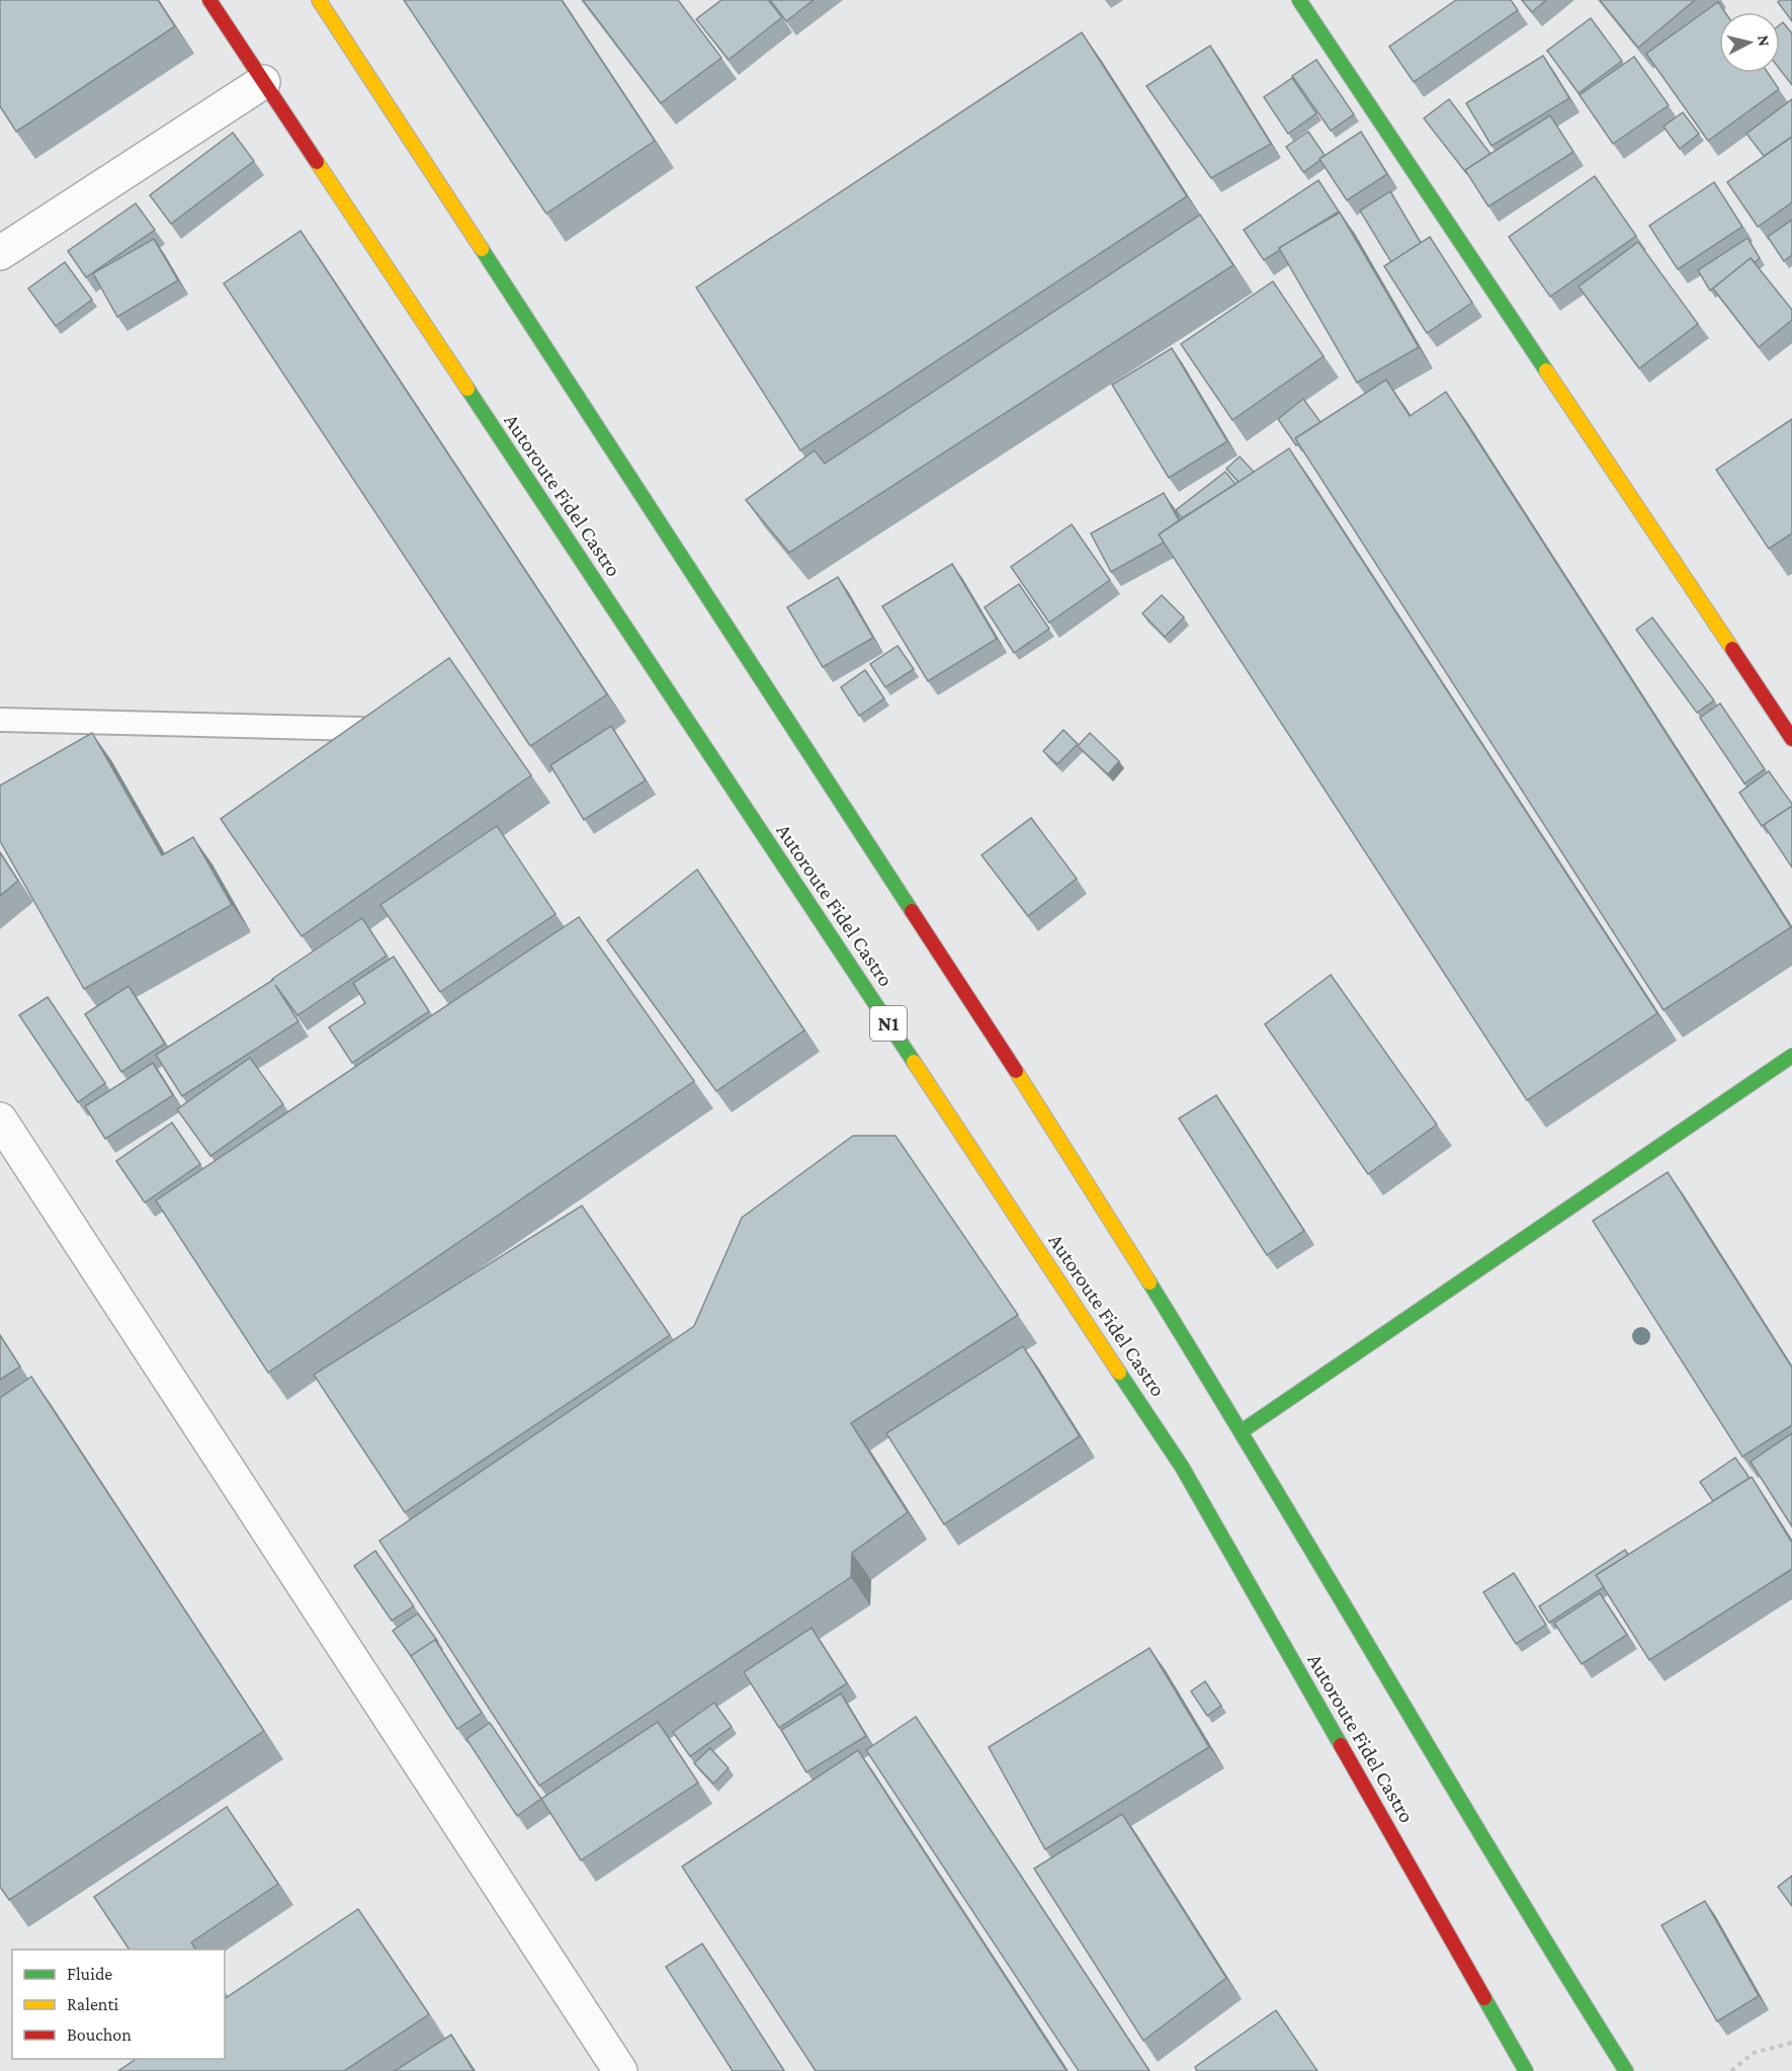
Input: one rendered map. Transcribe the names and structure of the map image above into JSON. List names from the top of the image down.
{
  "streets": {
    "main road": ["Autoroute Fidel Castro", "N1"]
  },
  "legend": ["Fluide", "Ralenti", "Bouchon"],
  "north": "right"
}
